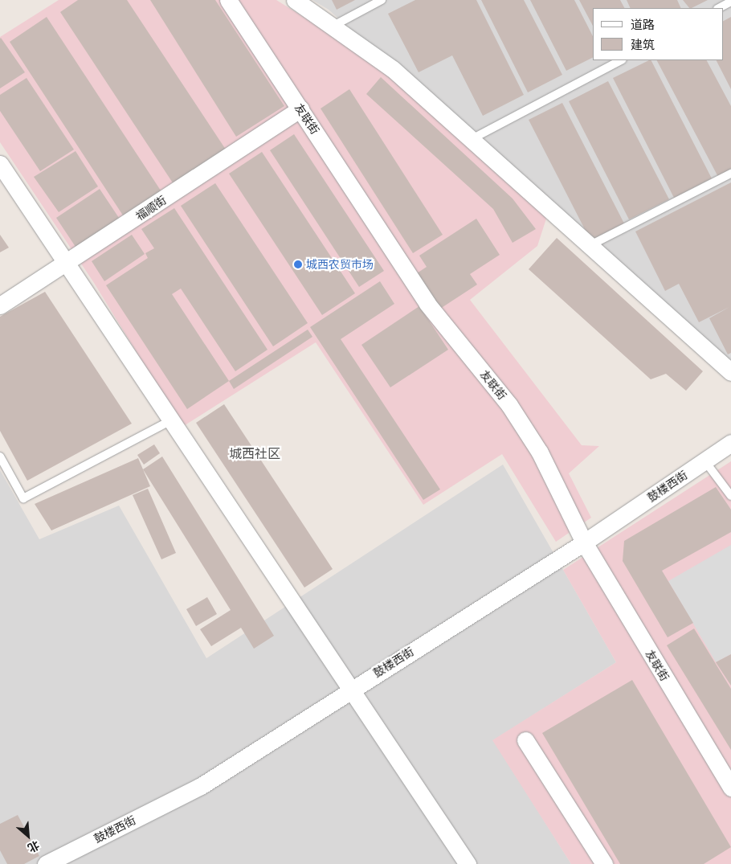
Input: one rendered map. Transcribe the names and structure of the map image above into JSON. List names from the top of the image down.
{
  "streets": {
    "street": ["友联街", "福顺街", "鼓楼西街"]
  },
  "crossings": [
    ["友联街", "福顺街"],
    ["友联街", "鼓楼西街"]
  ],
  "districts": ["城西社区"],
  "places": ["城西农贸市场"],
  "legend": ["道路", "建筑"],
  "north": "bottom right"
}
